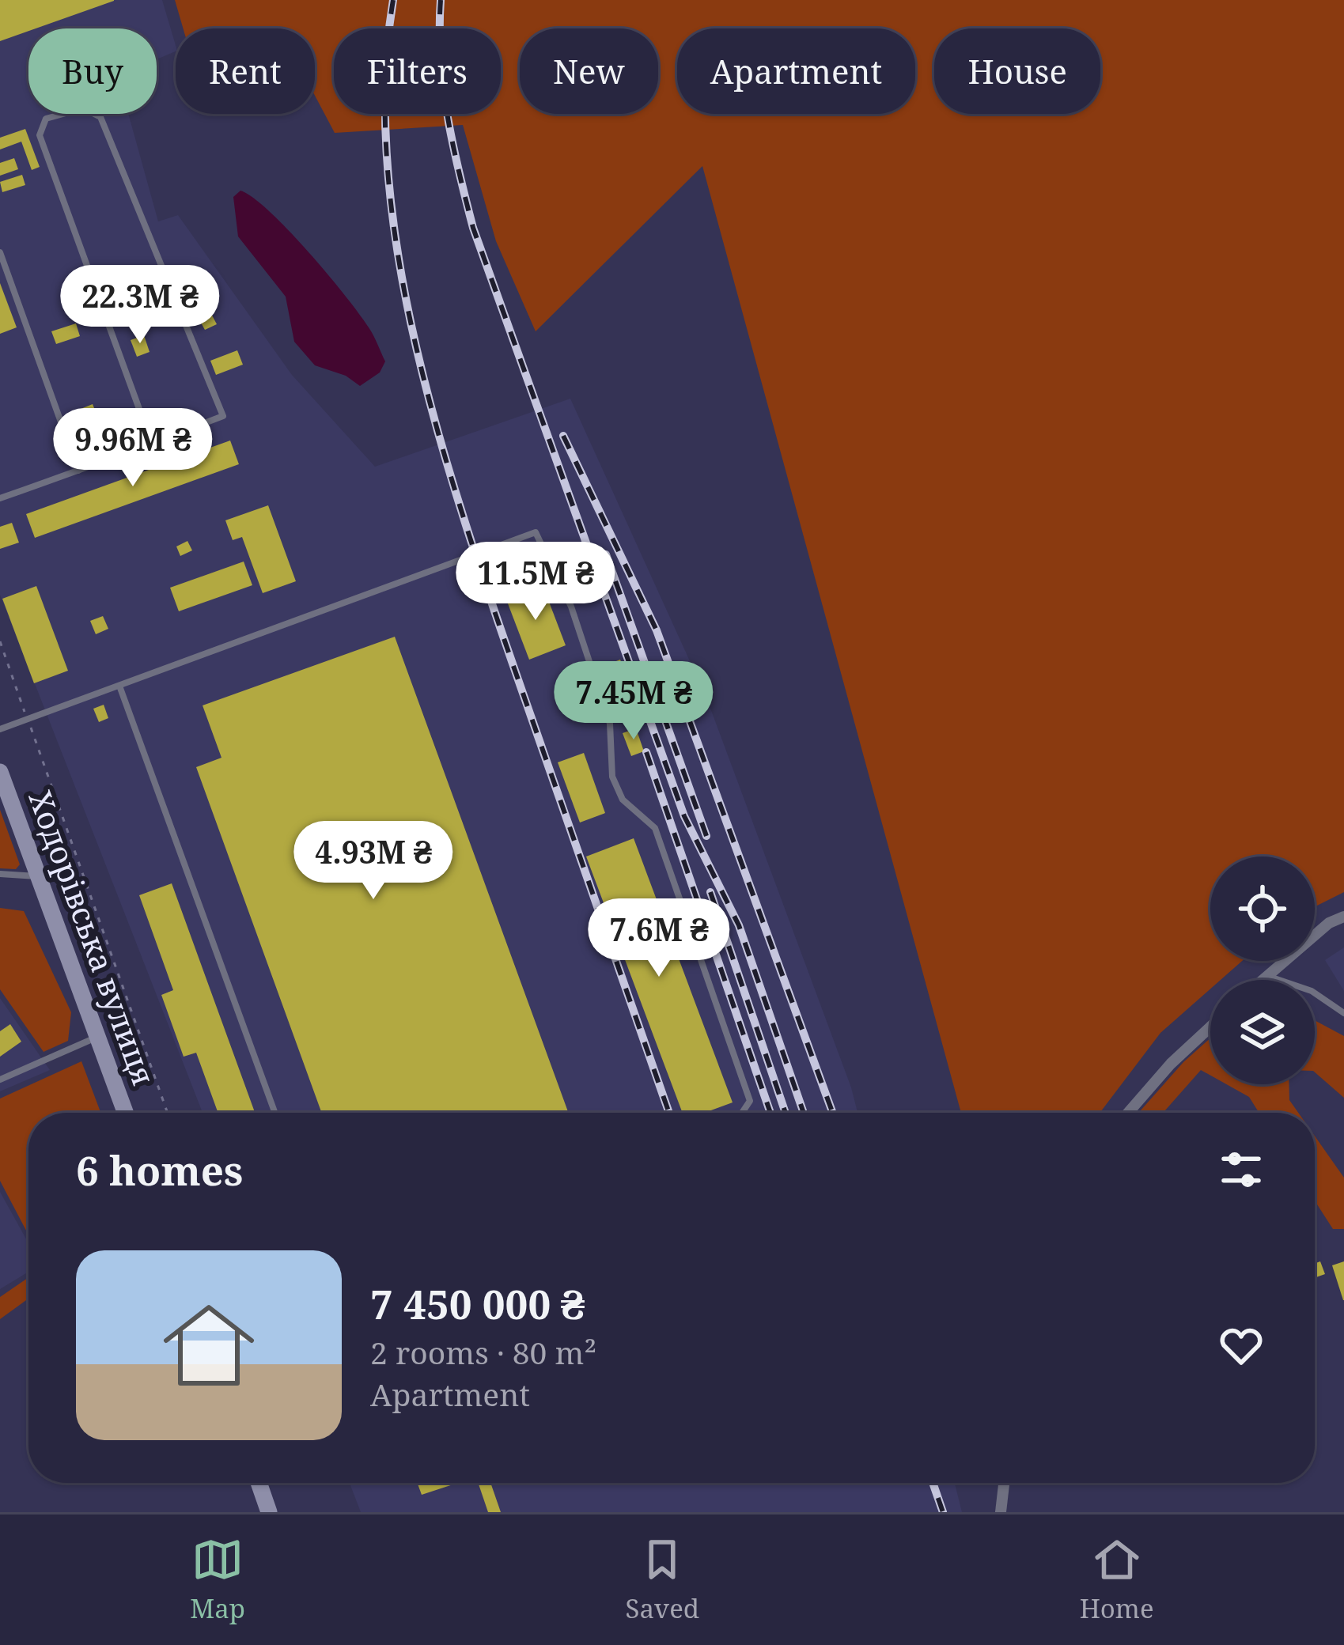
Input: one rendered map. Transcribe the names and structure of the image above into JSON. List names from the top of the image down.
{
  "streets": {
    "main road": ["Ходорівська вулиця"]
  },
  "page": {
    "chip": [
      "Buy",
      "Rent",
      "Filters",
      "New",
      "Apartment",
      "House"
    ],
    "price": [
      "22.3M ₴",
      "9.96M ₴",
      "11.5M ₴",
      "7.45M ₴",
      "4.93M ₴",
      "7.6M ₴"
    ],
    "heading": "6 homes",
    "list": [
      {
        "name": "7 450 000 ₴",
        "note": "2 rooms · 80 m² · Apartment"
      }
    ],
    "tabs": ["Map", "Saved", "Home"]
  }
}
